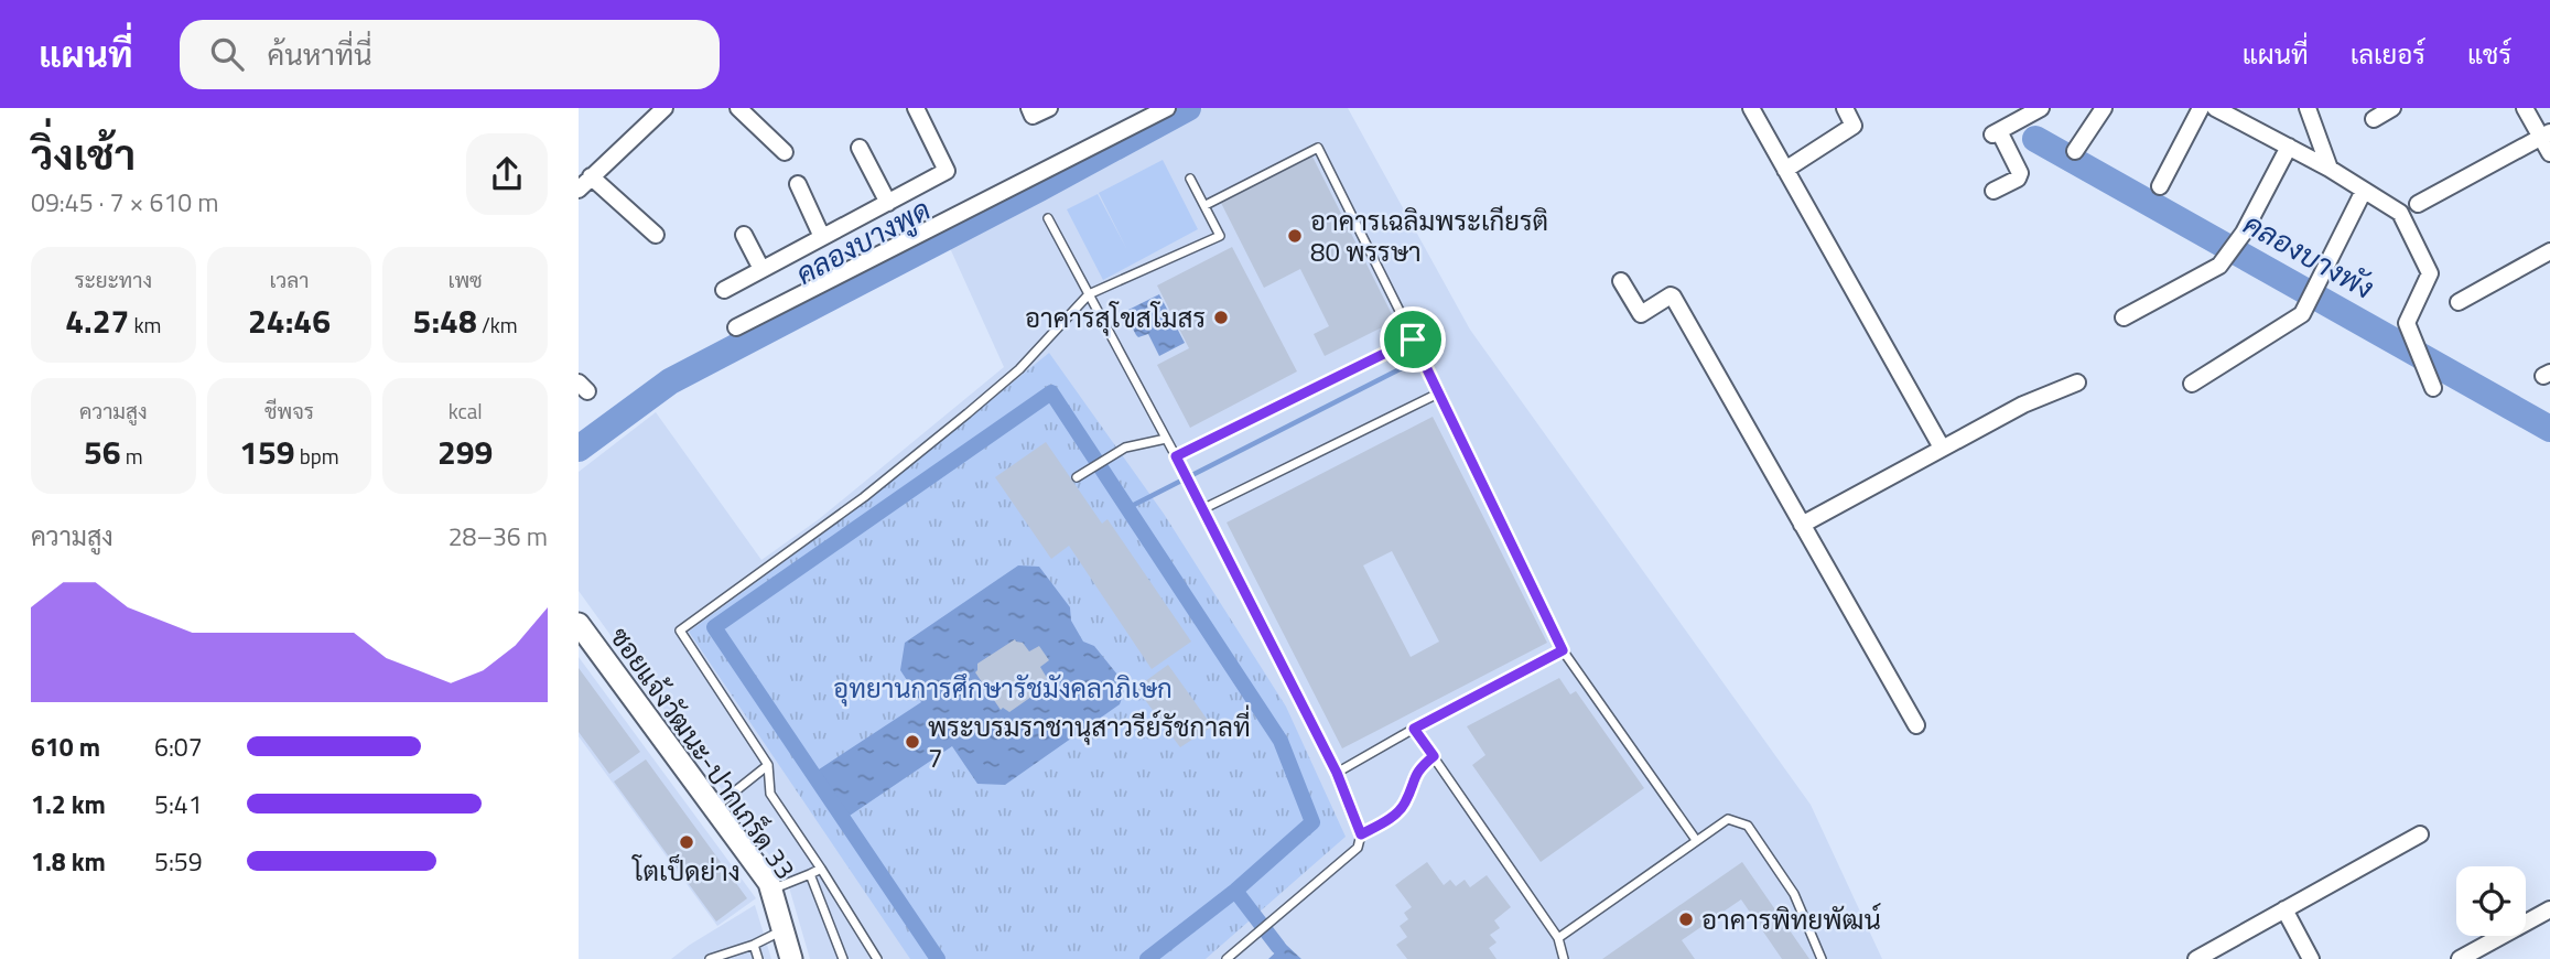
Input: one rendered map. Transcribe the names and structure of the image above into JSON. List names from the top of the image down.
{
  "streets": {
    "street": ["ซอยแจ้งวัฒนะ-ปากเกร็ด 33"]
  },
  "water": ["คลองบางพูด", "คลองบางพัง"],
  "parks": ["อุทยานการศึกษารัชมังคลาภิเษก"],
  "places": [
    "อาคารเฉลิมพระเกียรติ 80 พรรษา",
    "อาคารสุโขสโมสร",
    "พระบรมราชานุสาวรีย์รัชกาลที่ 7",
    "โตเป็ดย่าง",
    "อาคารพิทยพัฒน์"
  ],
  "page": {
    "header": "แผนที่",
    "search": "ค้นหาที่นี่",
    "nav": ["แผนที่", "เลเยอร์", "แชร์"],
    "heading": ["วิ่งเช้า", "09:45 · 7 × 610 m"],
    "stats": [
      ["ระยะทาง", "4.27 km"],
      ["เวลา", "24:46"],
      ["เพซ", "5:48 /km"],
      ["ความสูง", "56 m"],
      ["ชีพจร", "159 bpm"],
      ["kcal", "299"]
    ],
    "chart": ["ความสูง", "28–36 m"],
    "list": [
      {
        "name": "610 m",
        "note": "6:07"
      },
      {
        "name": "1.2 km",
        "note": "5:41"
      },
      {
        "name": "1.8 km",
        "note": "5:59"
      }
    ]
  }
}
